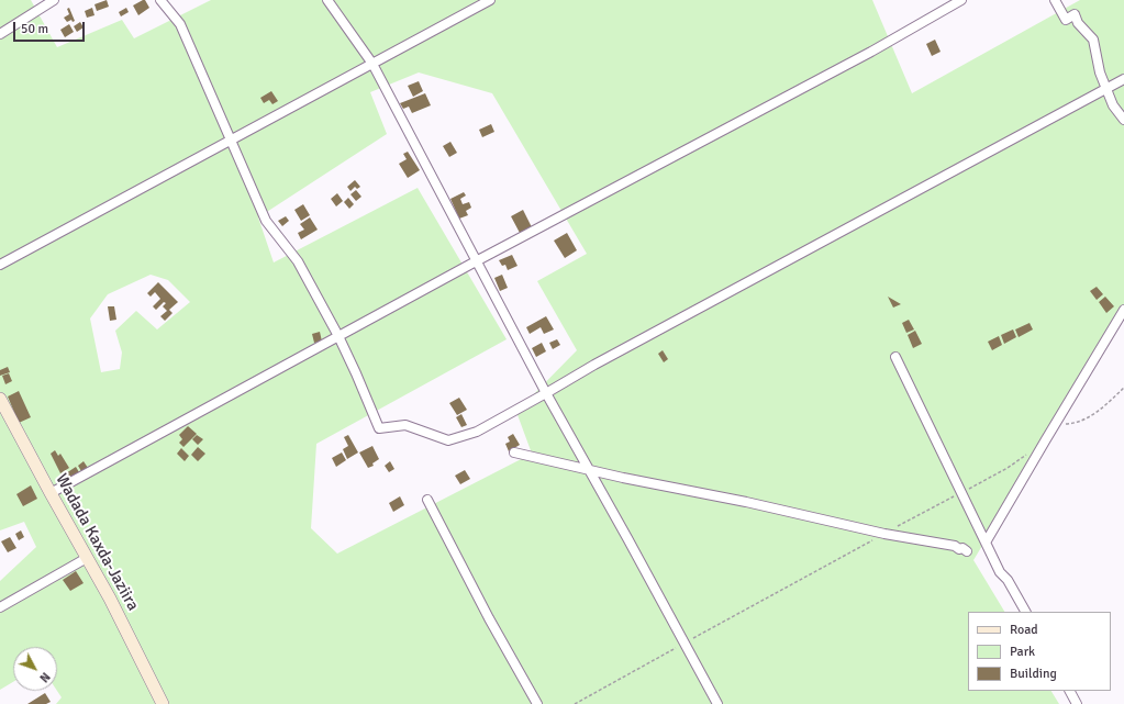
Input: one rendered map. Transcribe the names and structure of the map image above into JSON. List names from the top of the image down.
{
  "streets": {
    "street": ["Wadada Kaxda-Jaziira"]
  },
  "legend": ["Road", "Park", "Building"],
  "scale_bar": "50 m",
  "north": "bottom right"
}
